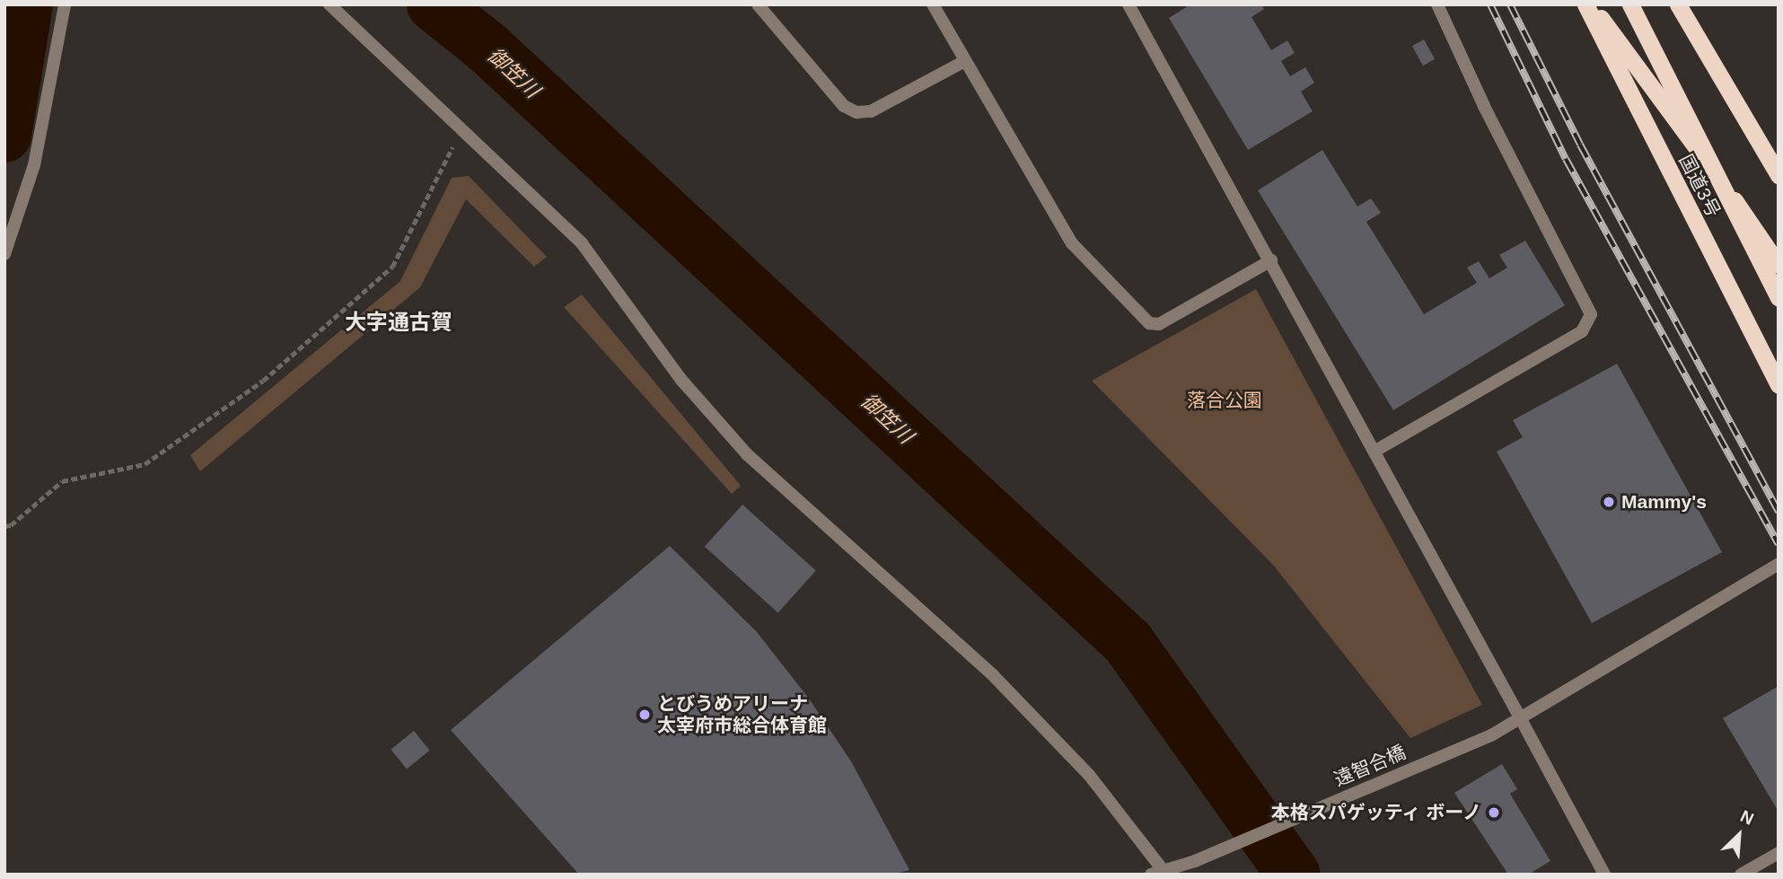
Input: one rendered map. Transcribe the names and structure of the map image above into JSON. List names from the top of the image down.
{
  "streets": {
    "highway": ["国道3号"],
    "street": ["遠智合橋"]
  },
  "districts": ["大字通古賀"],
  "water": ["御笠川"],
  "parks": ["落合公園"],
  "places": ["Mammy's", "とびうめアリーナ 太宰府市総合体育館", "本格スパゲッティ ボーノ"],
  "north": "top right"
}
